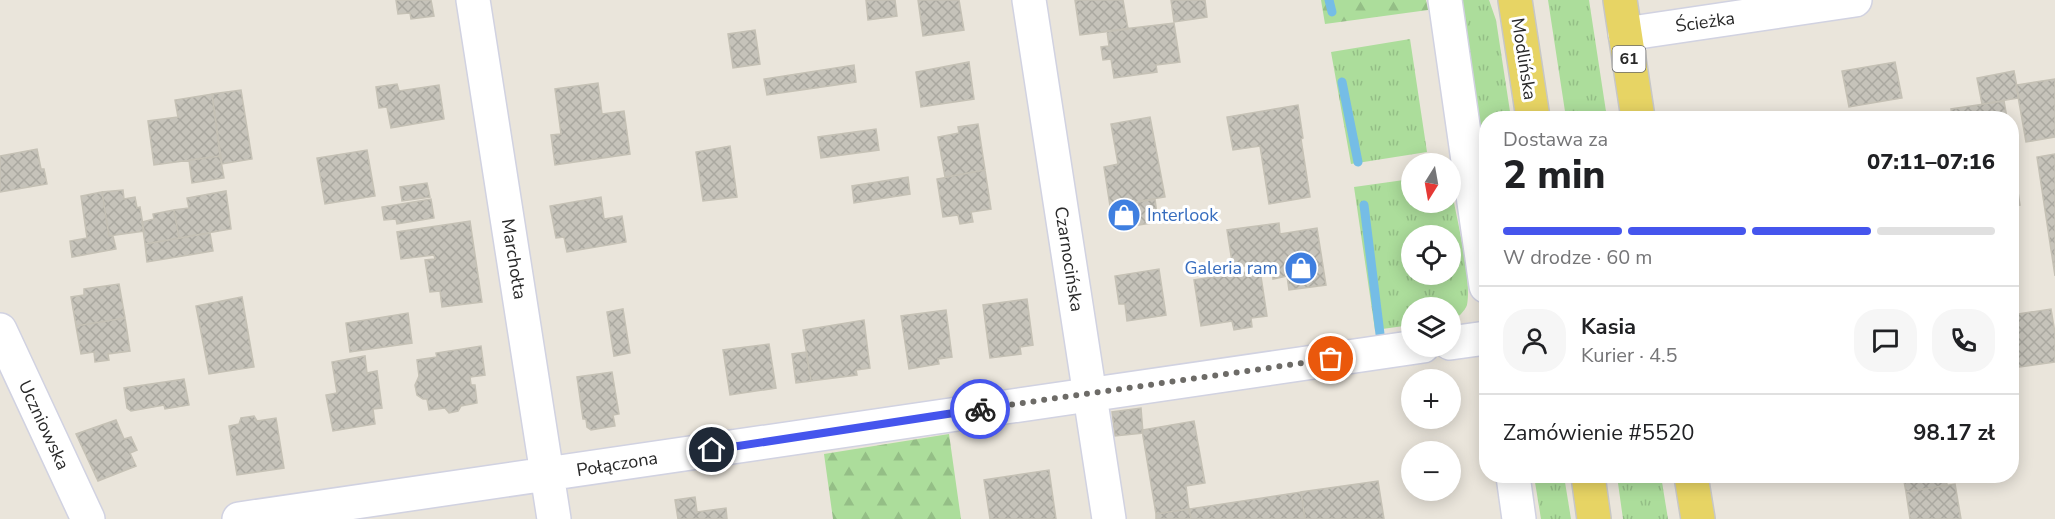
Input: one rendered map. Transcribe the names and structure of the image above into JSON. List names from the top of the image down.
{
  "streets": {
    "main road": ["Modlińska", "61"],
    "street": [
      "Ścieżka",
      "Marchołta",
      "Czarnocińska",
      "Uczniowska",
      "Połączona"
    ]
  },
  "crossings": [
    ["Ścieżka", "61"],
    ["Marchołta", "Połączona"],
    ["Czarnocińska", "Połączona"]
  ],
  "places": {
    "shop": ["Interlook", "Galeria ram"]
  },
  "north": "bottom",
  "page": {
    "heading": ["2 min", "Dostawa za", "07:11–07:16"],
    "panel": [
      "Kasia",
      "Kurier · 4.5",
      "Zamówienie #5520",
      "98.17 zł"
    ],
    "map_buttons": ["+", "−"],
    "bar": "W drodze · 60 m"
  }
}
